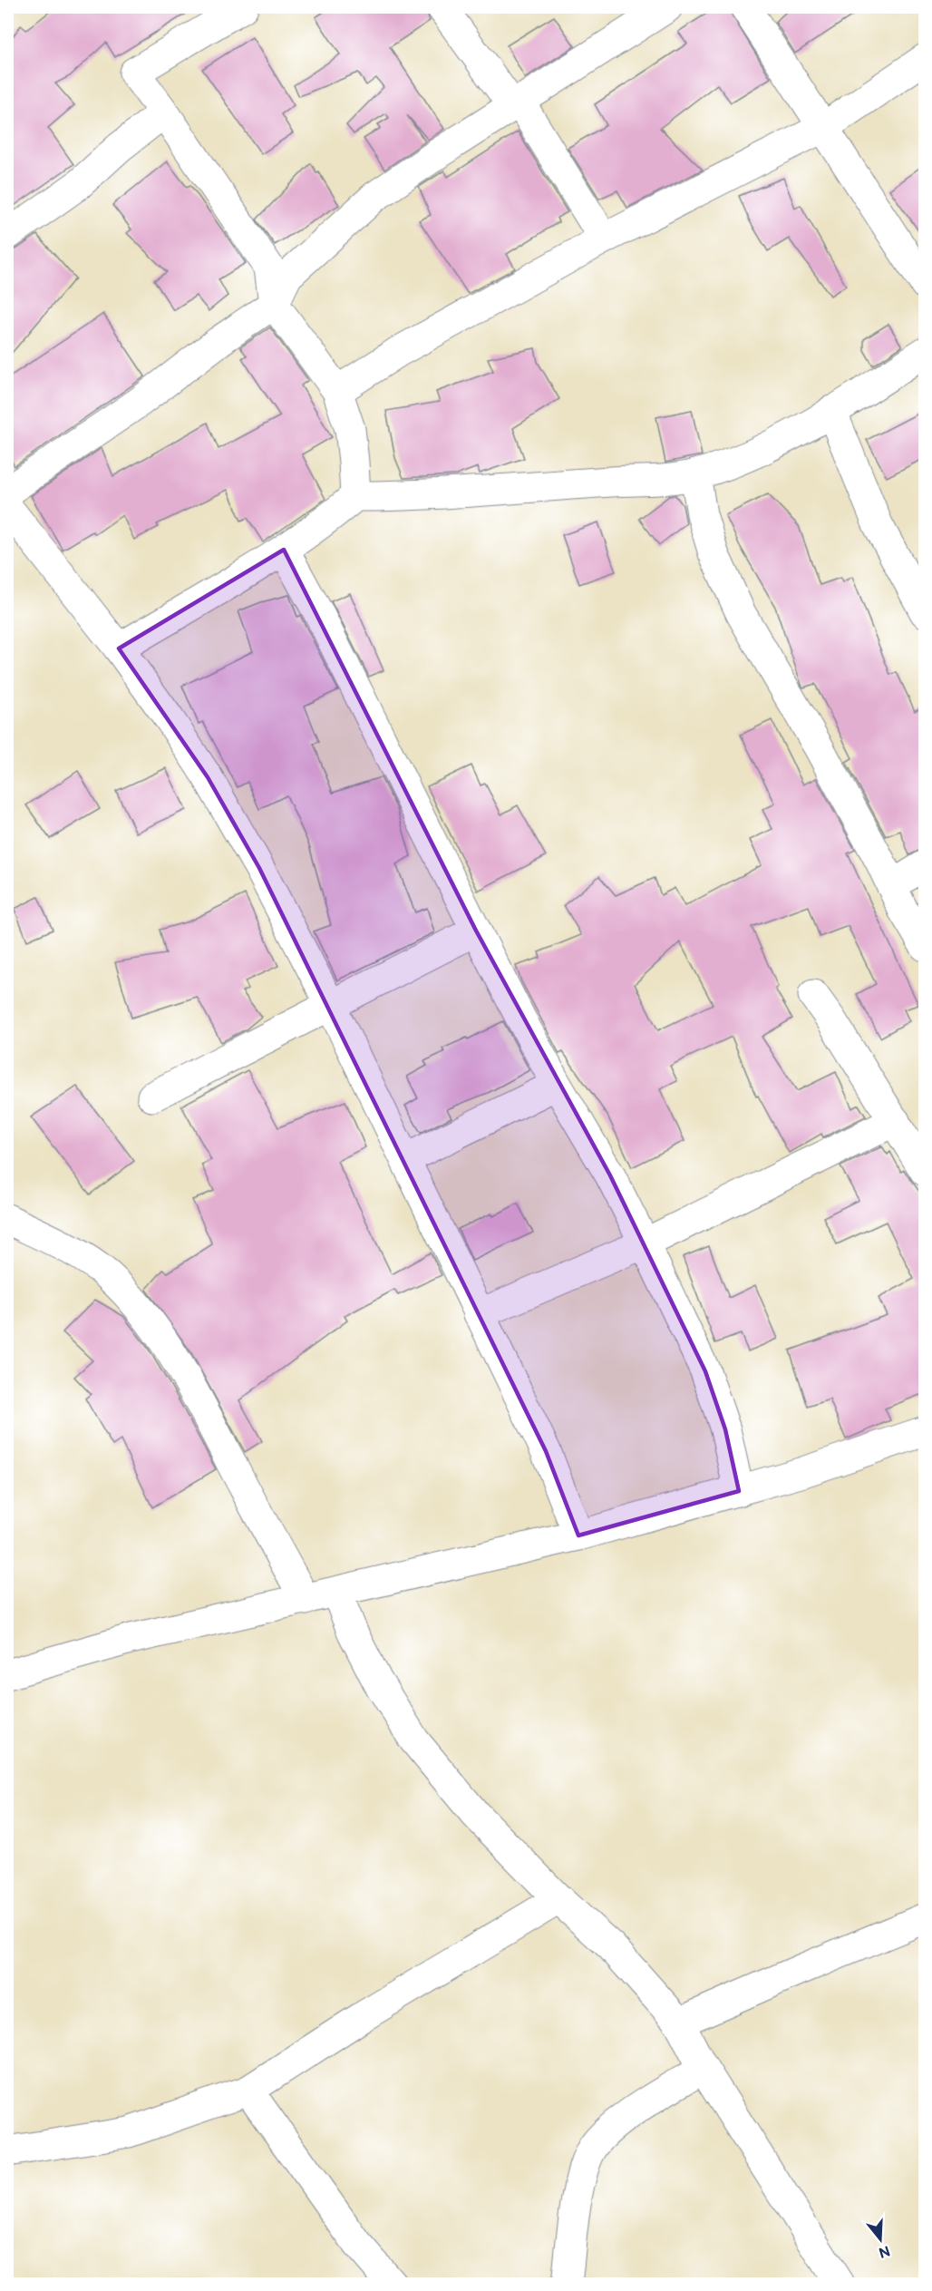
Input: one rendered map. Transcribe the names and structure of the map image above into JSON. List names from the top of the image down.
{
  "north": "bottom"
}
